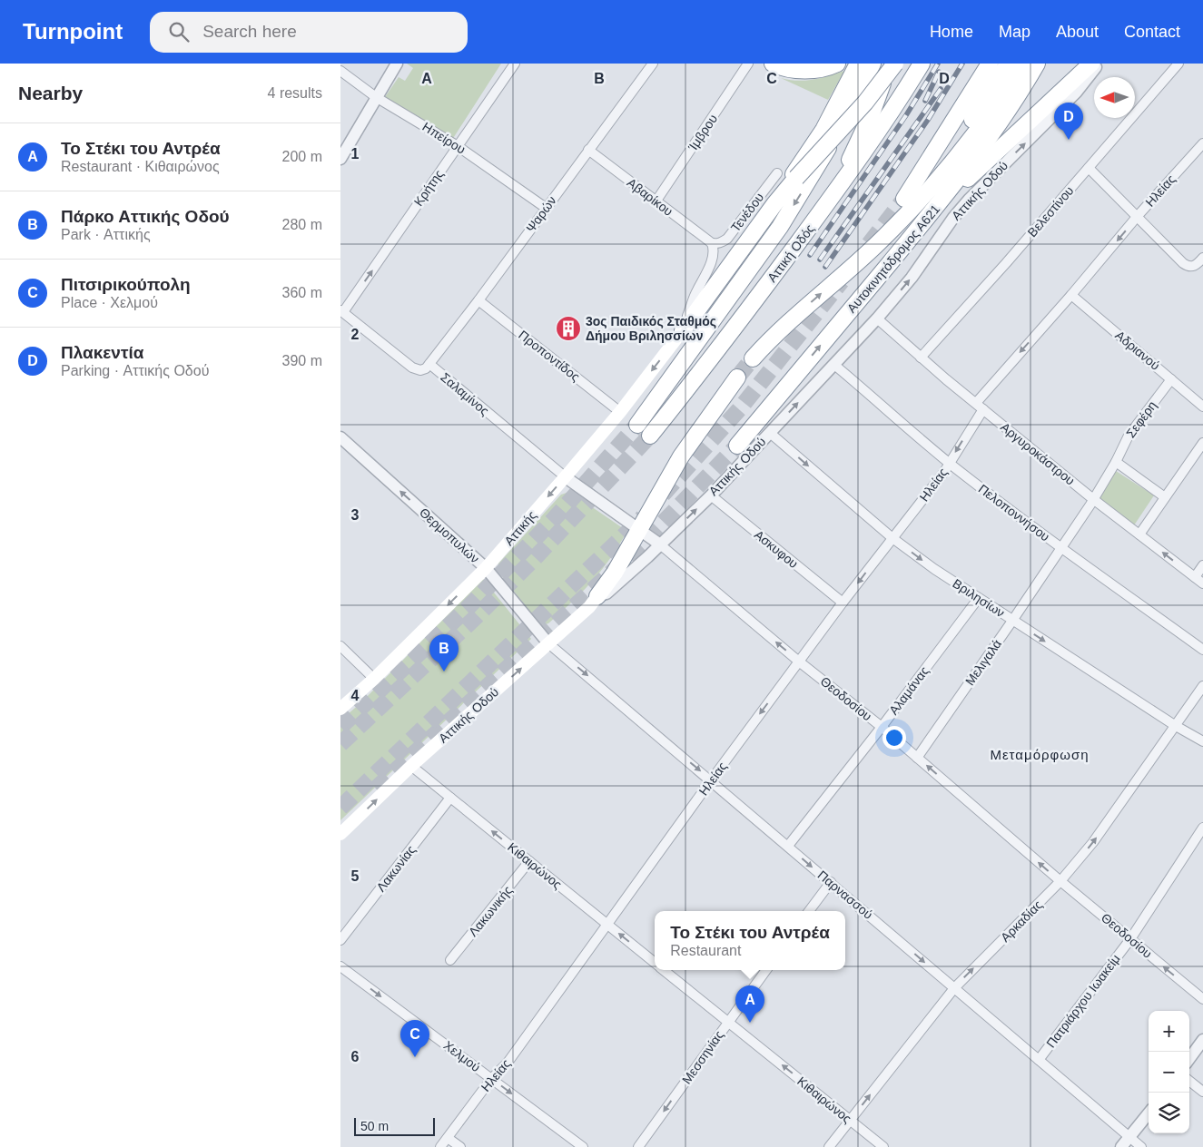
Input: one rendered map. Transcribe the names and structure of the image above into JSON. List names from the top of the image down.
{
  "streets": {
    "highway": ["Αττική Οδός", "Αυτοκινητόδρομος Α621"],
    "main road": ["Αττικής Οδού", "Αττικής"],
    "street": [
      "Ίμβρου",
      "Ηπείρου",
      "Κρήτης",
      "Ηλείας",
      "Αβαρίκου",
      "Βελεστίνου",
      "Τενέδου",
      "Ψαρών",
      "Αδριανού",
      "Προποντίδος",
      "Σαλαμίνος",
      "Σεφέρη",
      "Αργυροκάστρου",
      "Πελοποννήσου",
      "Θερμοπυλών",
      "Ασκυφου",
      "Βριλησίων",
      "Μελιγαλά",
      "Αλαμάνας",
      "Θεοδοσίου",
      "Κιθαιρώνος",
      "Λακωνίας",
      "Παρνασσού",
      "Λακωνικής",
      "Αρκαδίας",
      "Πατριάρχου Ιωακείμ",
      "Χελμού",
      "Μεσσηνίας"
    ]
  },
  "crossings": [
    ["Ίμβρου", "Αβαρίκου"],
    ["Ηπείρου", "Κρήτης"],
    ["Ηπείρου", "Ψαρών"],
    ["Κρήτης", "Σαλαμίνος"],
    ["Αττικής Οδού", "Αργυροκάστρου"],
    ["Αττικής Οδού", "Πελοποννήσου"],
    ["Αττικής Οδού", "Θερμοπυλών"],
    ["Αττικής Οδού", "Ασκυφου"],
    ["Αττικής Οδού", "Βριλησίων"],
    ["Αττικής Οδού", "Θεοδοσίου"],
    ["Αττικής Οδού", "Κιθαιρώνος"],
    ["Αττικής Οδού", "Παρνασσού"],
    ["Ηλείας", "Αδριανού"],
    ["Ηλείας", "Αργυροκάστρου"],
    ["Ηλείας", "Πελοποννήσου"],
    ["Ηλείας", "Ασκυφου"],
    ["Ηλείας", "Βριλησίων"],
    ["Ηλείας", "Θεοδοσίου"],
    ["Ηλείας", "Κιθαιρώνος"],
    ["Ηλείας", "Παρνασσού"],
    ["Ηλείας", "Χελμού"],
    ["Αβαρίκου", "Τενέδου"],
    ["Αβαρίκου", "Ψαρών"],
    ["Βελεστίνου", "Αργυροκάστρου"],
    ["Ψαρών", "Προποντίδος"],
    ["Ψαρών", "Σαλαμίνος"],
    ["Αδριανού", "Σεφέρη"],
    ["Προποντίδος", "Αττικής"],
    ["Σαλαμίνος", "Αττικής"],
    ["Σαλαμίνος", "Θεοδοσίου"],
    ["Σεφέρη", "Αργυροκάστρου"],
    ["Σεφέρη", "Μελιγαλά"],
    ["Αργυροκάστρου", "Μελιγαλά"],
    ["Πελοποννήσου", "Μελιγαλά"],
    ["Αττικής", "Θερμοπυλών"],
    ["Αττικής", "Θεοδοσίου"],
    ["Θερμοπυλών", "Παρνασσού"],
    ["Βριλησίων", "Μελιγαλά"],
    ["Βριλησίων", "Αλαμάνας"],
    ["Βριλησίων", "Αρκαδίας"],
    ["Μελιγαλά", "Θεοδοσίου"],
    ["Αλαμάνας", "Θεοδοσίου"],
    ["Αλαμάνας", "Παρνασσού"],
    ["Θεοδοσίου", "Αρκαδίας"],
    ["Θεοδοσίου", "Πατριάρχου Ιωακείμ"],
    ["Κιθαιρώνος", "Λακωνίας"],
    ["Κιθαιρώνος", "Λακωνικής"],
    ["Κιθαιρώνος", "Αρκαδίας"],
    ["Κιθαιρώνος", "Μεσσηνίας"],
    ["Παρνασσού", "Αρκαδίας"],
    ["Παρνασσού", "Πατριάρχου Ιωακείμ"]
  ],
  "one_way": [
    "Κρήτης",
    "Αττικής Οδού",
    "Ηλείας",
    "Αττικής",
    "Θερμοπυλών",
    "Βριλησίων",
    "Θεοδοσίου",
    "Κιθαιρώνος",
    "Παρνασσού",
    "Αρκαδίας",
    "Χελμού",
    "Μεσσηνίας"
  ],
  "districts": ["Μεταμόρφωση"],
  "places": {
    "building": ["3ος Παιδικός Σταθμός Δήμου Βριλησσίων"]
  },
  "scale_bar": "50 m",
  "north": "left",
  "page": {
    "header": "Turnpoint",
    "search": "Search here",
    "nav": [
      "Home",
      "Map",
      "About",
      "Contact"
    ],
    "heading": ["Nearby", "4 results"],
    "pins": [
      "D",
      "B",
      "A",
      "C"
    ],
    "list": [
      {
        "mark": "A",
        "name": "Το Στέκι του Αντρέα",
        "note": "Restaurant · Κιθαιρώνος",
        "value": "200 m"
      },
      {
        "mark": "B",
        "name": "Πάρκο Αττικής Οδού",
        "note": "Park · Αττικής",
        "value": "280 m"
      },
      {
        "mark": "C",
        "name": "Πιτσιρικούπολη",
        "note": "Place · Χελμού",
        "value": "360 m"
      },
      {
        "mark": "D",
        "name": "Πλακεντία",
        "note": "Parking · Αττικής Οδού",
        "value": "390 m"
      }
    ],
    "popup": ["Το Στέκι του Αντρέα", "Restaurant"],
    "map_buttons": ["+", "−"],
    "scale": "50 m"
  },
  "grid": {
    "columns": [
      "A",
      "B",
      "C",
      "D"
    ],
    "rows": [
      "1",
      "2",
      "3",
      "4",
      "5",
      "6"
    ]
  }
}
